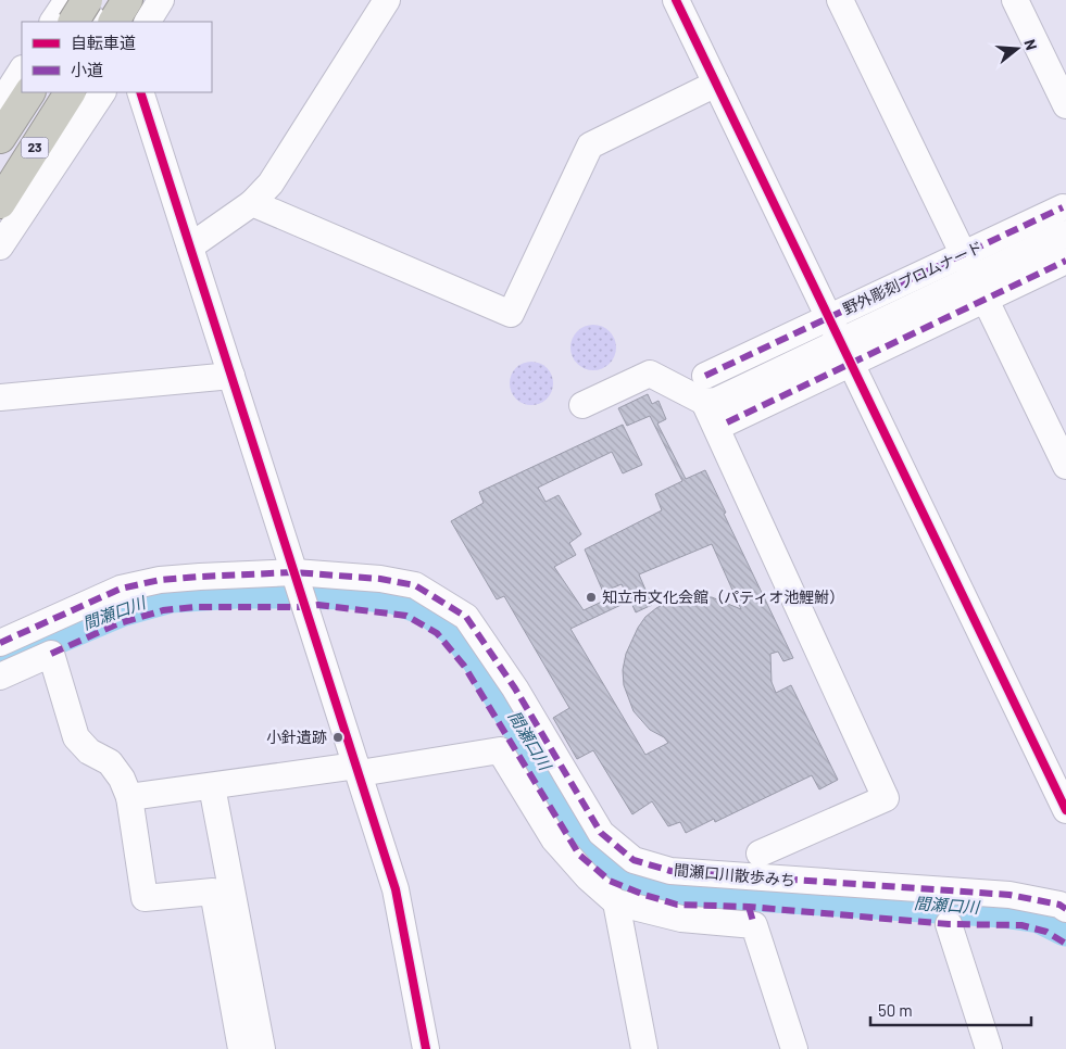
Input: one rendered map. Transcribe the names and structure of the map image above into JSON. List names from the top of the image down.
{
  "streets": {
    "highway": ["23"],
    "street": ["野外彫刻プロムナード", "間瀬口川散歩みち"]
  },
  "water": ["間瀬口川"],
  "places": ["知立市文化会館（パティオ池鯉鮒）", "小針遺跡"],
  "legend": ["自転車道", "小道"],
  "scale_bar": "50 m",
  "north": "right"
}
